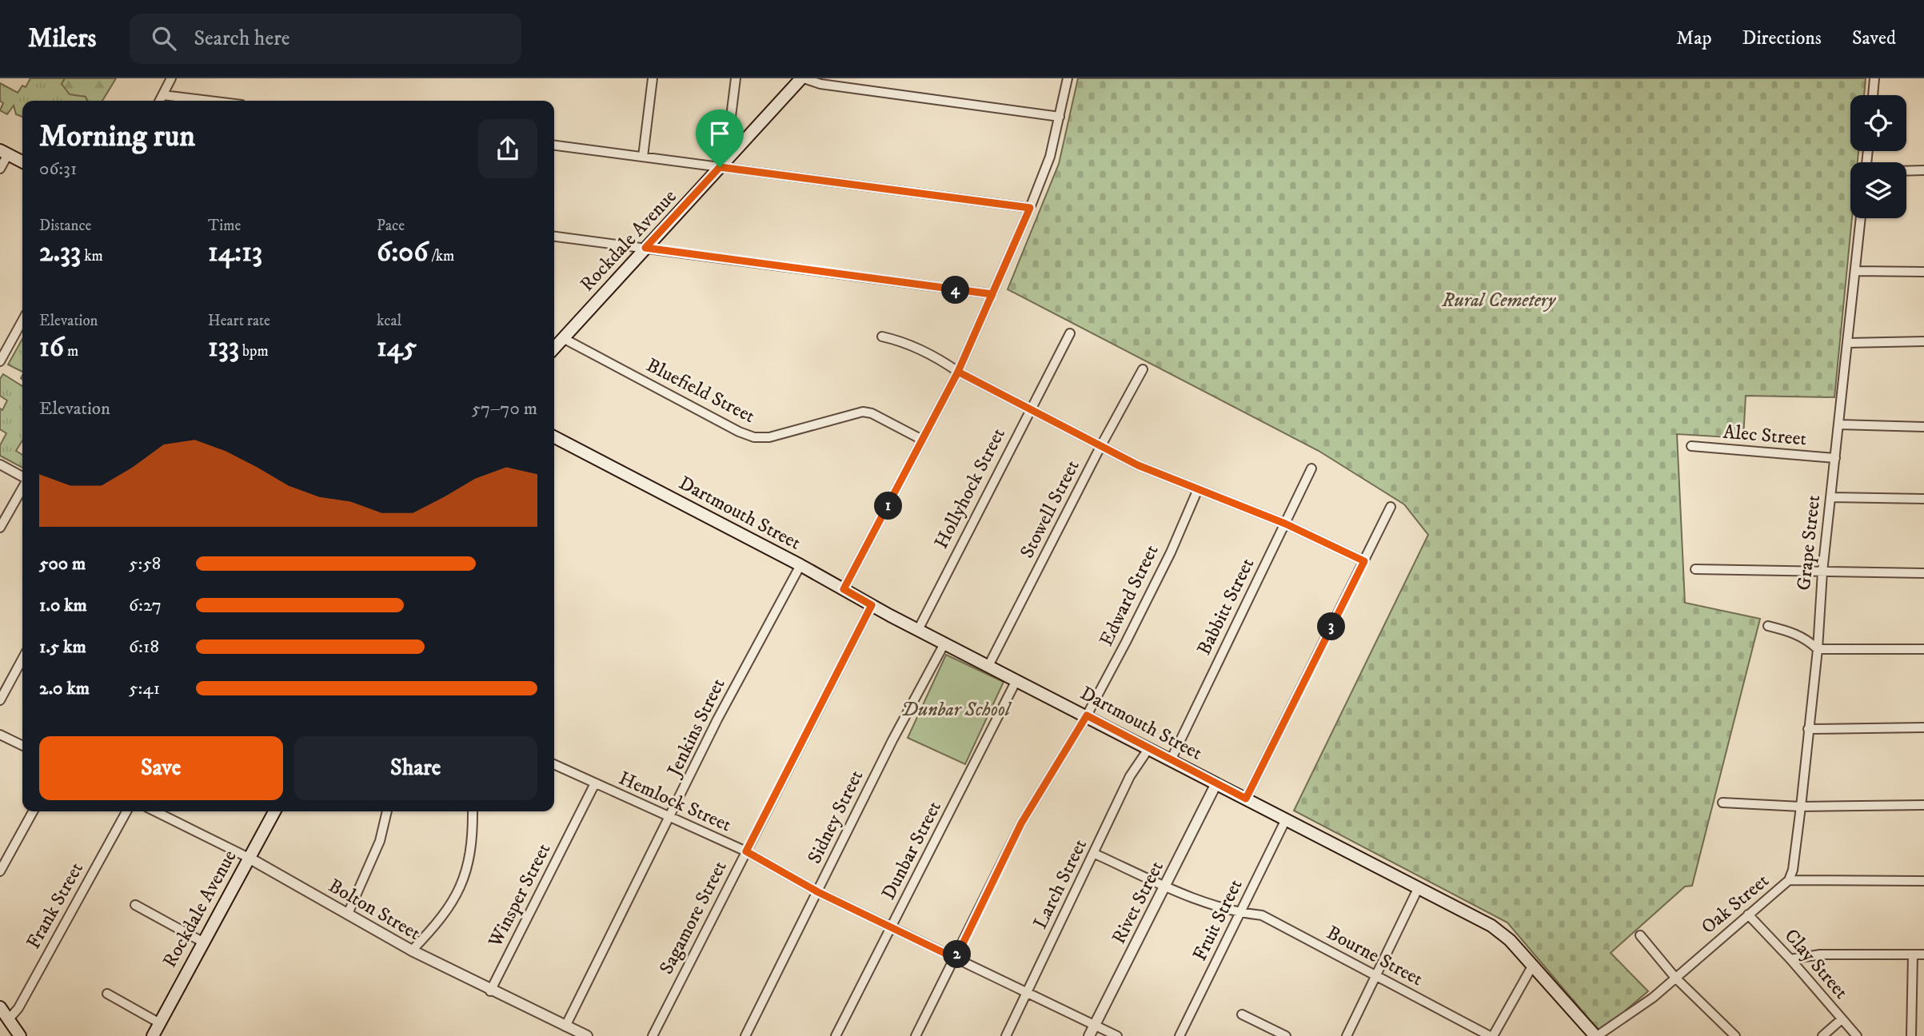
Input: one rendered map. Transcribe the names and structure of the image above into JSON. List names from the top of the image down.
{
  "streets": {
    "main road": ["Rockdale Avenue", "Dartmouth Street"],
    "street": [
      "Bluefield Street",
      "Alec Street",
      "Hollyhock Street",
      "Stowell Street",
      "Grape Street",
      "Edward Street",
      "Babbitt Street",
      "Jenkins Street",
      "Hemlock Street",
      "Sidney Street",
      "Dunbar Street",
      "Larch Street",
      "Winsper Street",
      "Rivet Street",
      "Oak Street",
      "Frank Street",
      "Bolton Street",
      "Sagamore Street",
      "Fruit Street",
      "Bourne Street",
      "Clay Street"
    ]
  },
  "crossings": [
    ["Rockdale Avenue", "Bluefield Street"],
    ["Rockdale Avenue", "Bolton Street"],
    ["Alec Street", "Grape Street"],
    ["Hollyhock Street", "Dartmouth Street"],
    ["Stowell Street", "Dartmouth Street"],
    ["Dartmouth Street", "Edward Street"],
    ["Dartmouth Street", "Babbitt Street"],
    ["Dartmouth Street", "Jenkins Street"],
    ["Dartmouth Street", "Sidney Street"],
    ["Dartmouth Street", "Dunbar Street"],
    ["Dartmouth Street", "Larch Street"],
    ["Dartmouth Street", "Rivet Street"],
    ["Dartmouth Street", "Oak Street"],
    ["Dartmouth Street", "Sagamore Street"],
    ["Dartmouth Street", "Fruit Street"],
    ["Grape Street", "Oak Street"],
    ["Edward Street", "Hemlock Street"],
    ["Jenkins Street", "Hemlock Street"],
    ["Jenkins Street", "Bolton Street"],
    ["Hemlock Street", "Sidney Street"],
    ["Hemlock Street", "Dunbar Street"],
    ["Hemlock Street", "Larch Street"],
    ["Hemlock Street", "Winsper Street"],
    ["Hemlock Street", "Rivet Street"],
    ["Hemlock Street", "Sagamore Street"],
    ["Larch Street", "Bourne Street"],
    ["Winsper Street", "Bolton Street"],
    ["Rivet Street", "Bourne Street"],
    ["Oak Street", "Clay Street"],
    ["Fruit Street", "Bourne Street"]
  ],
  "parks": ["Rural Cemetery", "Dunbar School"],
  "page": {
    "header": "Milers",
    "search": "Search here",
    "nav": ["Map", "Directions", "Saved"],
    "heading": ["Morning run", "06:31"],
    "stats": [
      ["Distance", "2.33 km"],
      ["Time", "14:13"],
      ["Pace", "6:06 /km"],
      ["Elevation", "16 m"],
      ["Heart rate", "133 bpm"],
      ["kcal", "145"]
    ],
    "pins": [
      "4",
      "1",
      "3",
      "2"
    ],
    "chart": ["Elevation", "57–70 m"],
    "list": [
      {
        "name": "500 m",
        "note": "5:58"
      },
      {
        "name": "1.0 km",
        "note": "6:27"
      },
      {
        "name": "1.5 km",
        "note": "6:18"
      },
      {
        "name": "2.0 km",
        "note": "5:41"
      }
    ],
    "buttons": ["Save", "Share"]
  }
}
